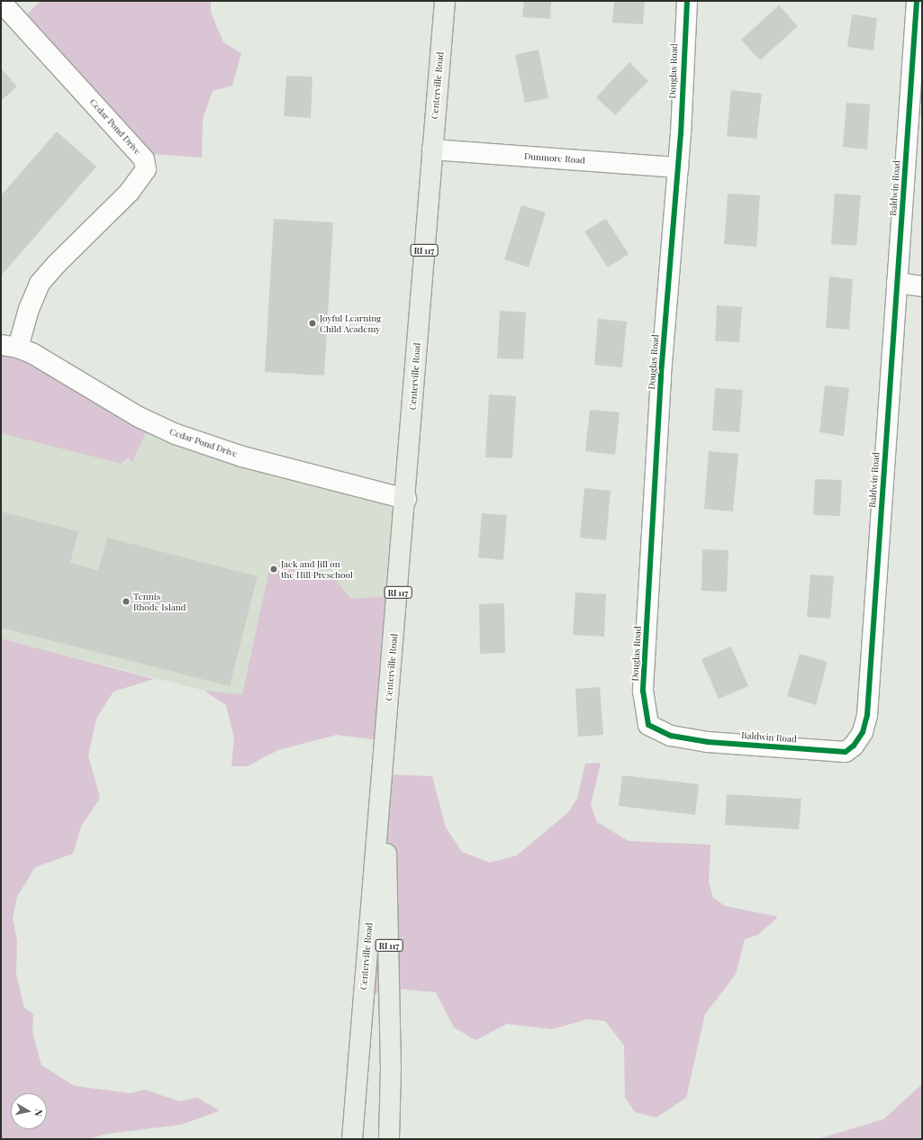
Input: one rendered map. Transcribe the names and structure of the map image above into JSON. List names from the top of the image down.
{
  "streets": {
    "main road": ["Centerville Road", "RI 117"],
    "street": [
      "Douglas Road",
      "Cedar Pond Drive",
      "Dunmore Road",
      "Baldwin Road"
    ]
  },
  "crossings": [
    ["Douglas Road", "Dunmore Road"],
    ["Douglas Road", "Baldwin Road"],
    ["Centerville Road", "Cedar Pond Drive"],
    ["Centerville Road", "Dunmore Road"]
  ],
  "places": ["Joyful Learning Child Academy", "Jack and Jill on the Hill Preschool", "Tennis Rhode Island"],
  "north": "right"
}
